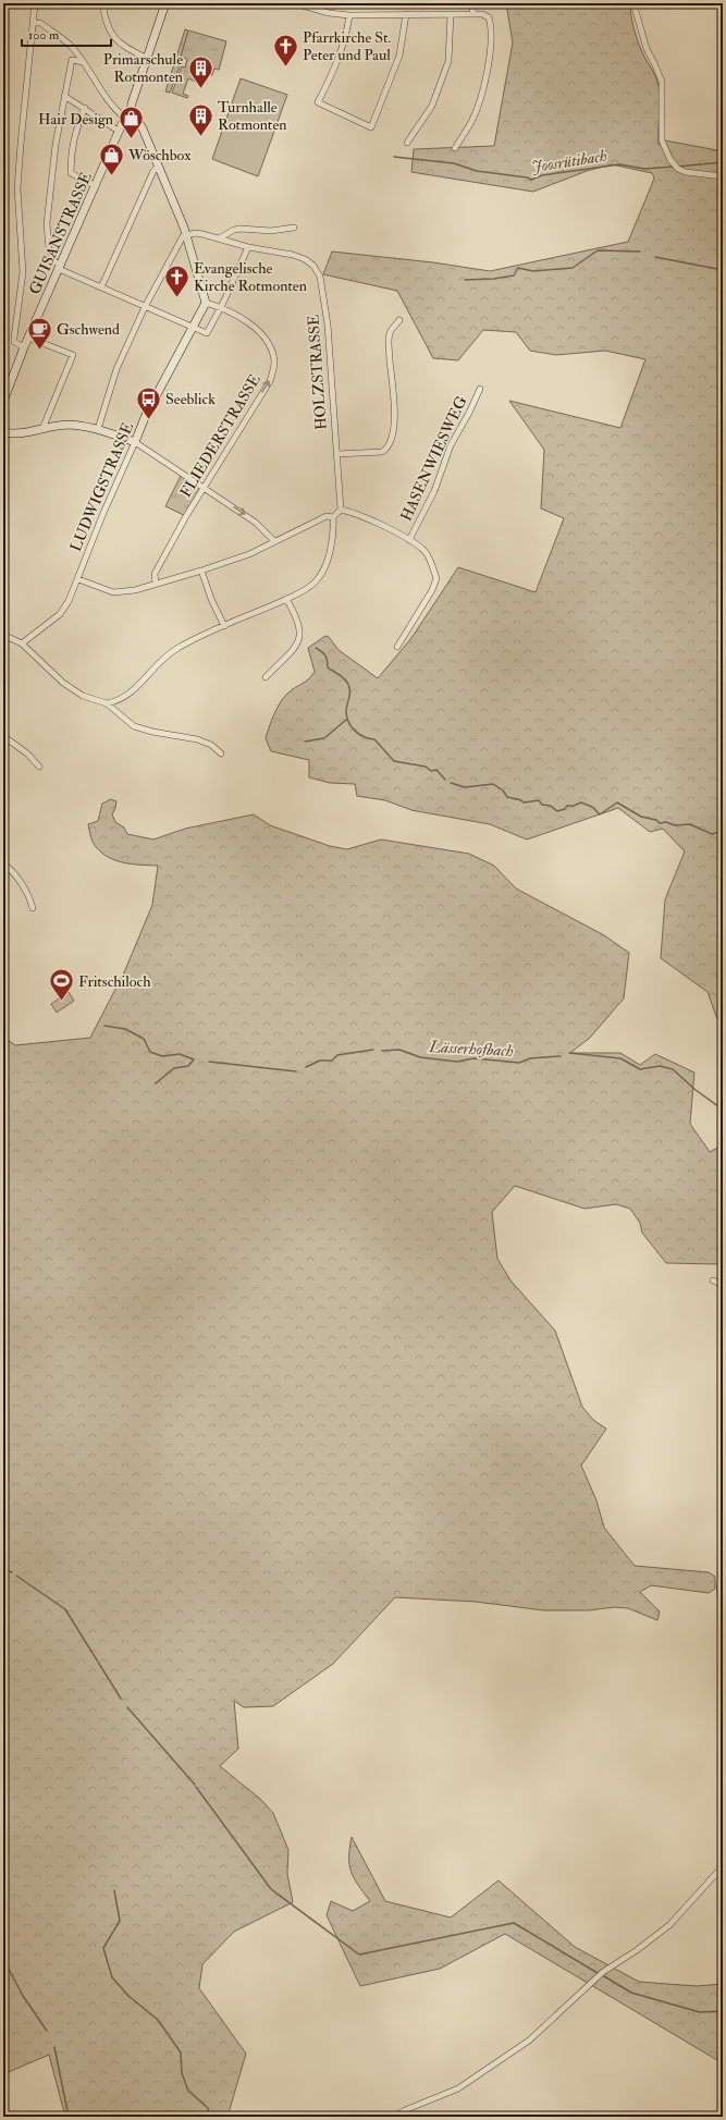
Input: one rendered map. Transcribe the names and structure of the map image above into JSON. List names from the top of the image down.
{
  "streets": {
    "street": [
      "GUISANSTRASSE",
      "HOLZSTRASSE",
      "FLIEDERSTRASSE",
      "HASENWIESWEG",
      "LUDWIGSTRASSE"
    ]
  },
  "crossings": [
    ["FLIEDERSTRASSE", "LUDWIGSTRASSE"]
  ],
  "one_way": ["FLIEDERSTRASSE"],
  "water": ["Joosrütibach", "Lässerhofbach"],
  "places": {
    "church": ["Pfarrkirche St. Peter und Paul", "Evangelische Kirche Rotmonten"],
    "building": ["Primarschule Rotmonten", "Turnhalle Rotmonten"],
    "shop": ["Hair Design", "Wöschbox"],
    "cafe": ["Gschwend"],
    "bus stop": ["Seeblick"],
    "sports": ["Fritschiloch"]
  },
  "scale_bar": "100 m"
}
